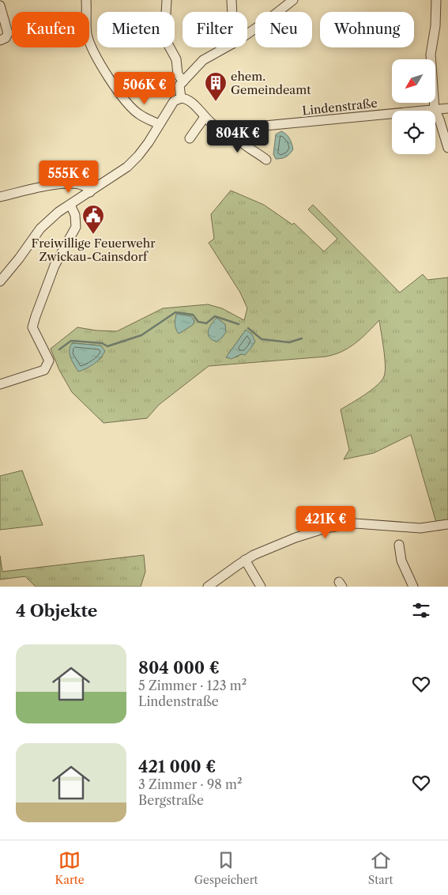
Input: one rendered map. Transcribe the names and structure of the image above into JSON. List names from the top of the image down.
{
  "streets": {
    "street": ["Lindenstraße"]
  },
  "places": {
    "building": ["ehem. Gemeindeamt"],
    "public building": ["Freiwillige Feuerwehr Zwickau-Cainsdorf"]
  },
  "north": "bottom left",
  "page": {
    "chip": [
      "Kaufen",
      "Mieten",
      "Filter",
      "Neu",
      "Wohnung"
    ],
    "price": [
      "506K €",
      "804K €",
      "555K €",
      "421K €"
    ],
    "heading": "4 Objekte",
    "list": [
      {
        "name": "804 000 €",
        "note": "5 Zimmer · 123 m² · Lindenstraße"
      },
      {
        "name": "421 000 €",
        "note": "3 Zimmer · 98 m² · Bergstraße"
      }
    ],
    "tabs": ["Karte", "Gespeichert", "Start"]
  }
}
